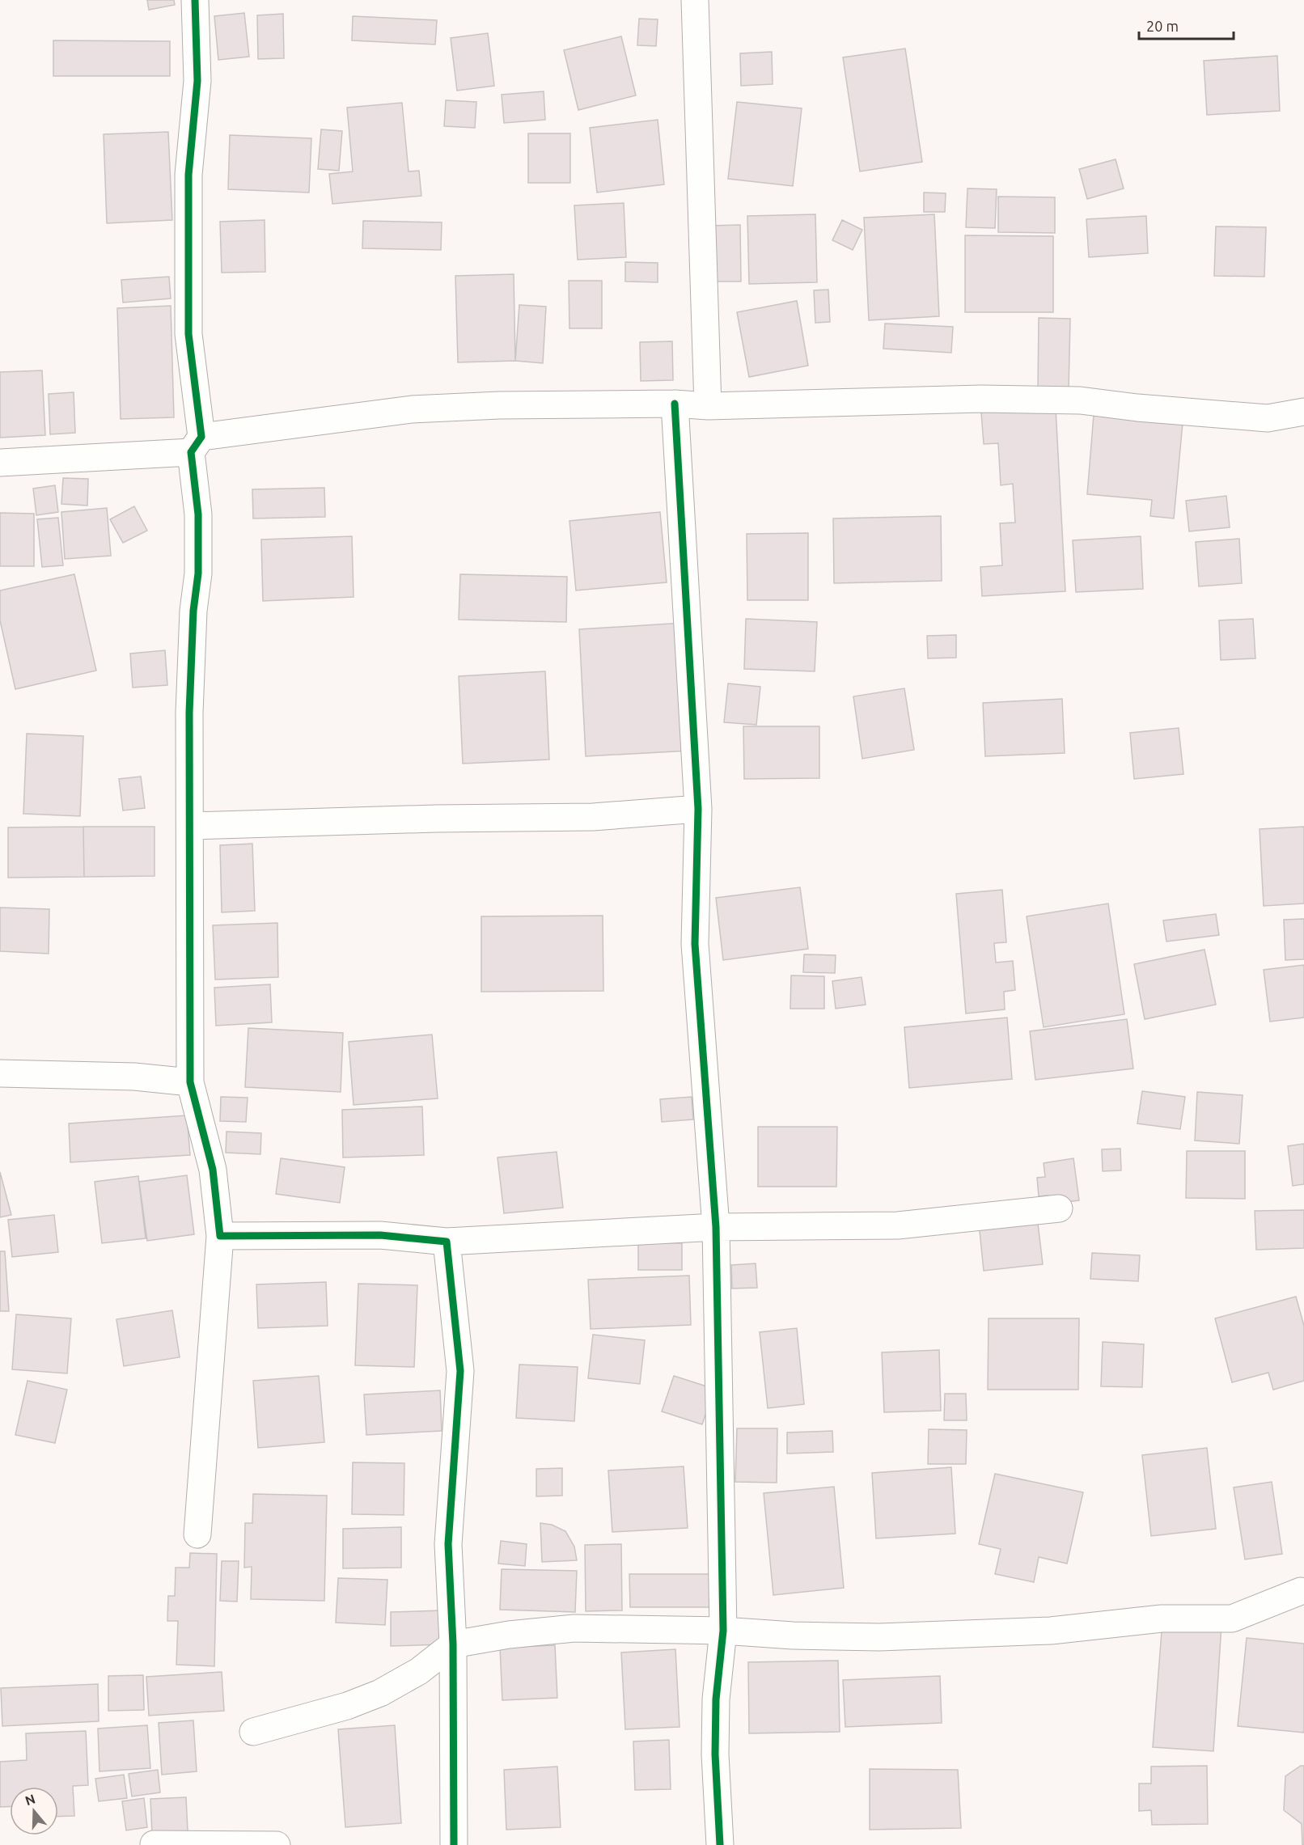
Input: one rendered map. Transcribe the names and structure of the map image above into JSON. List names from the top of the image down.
{
  "scale_bar": "20 m",
  "north": "top"
}
